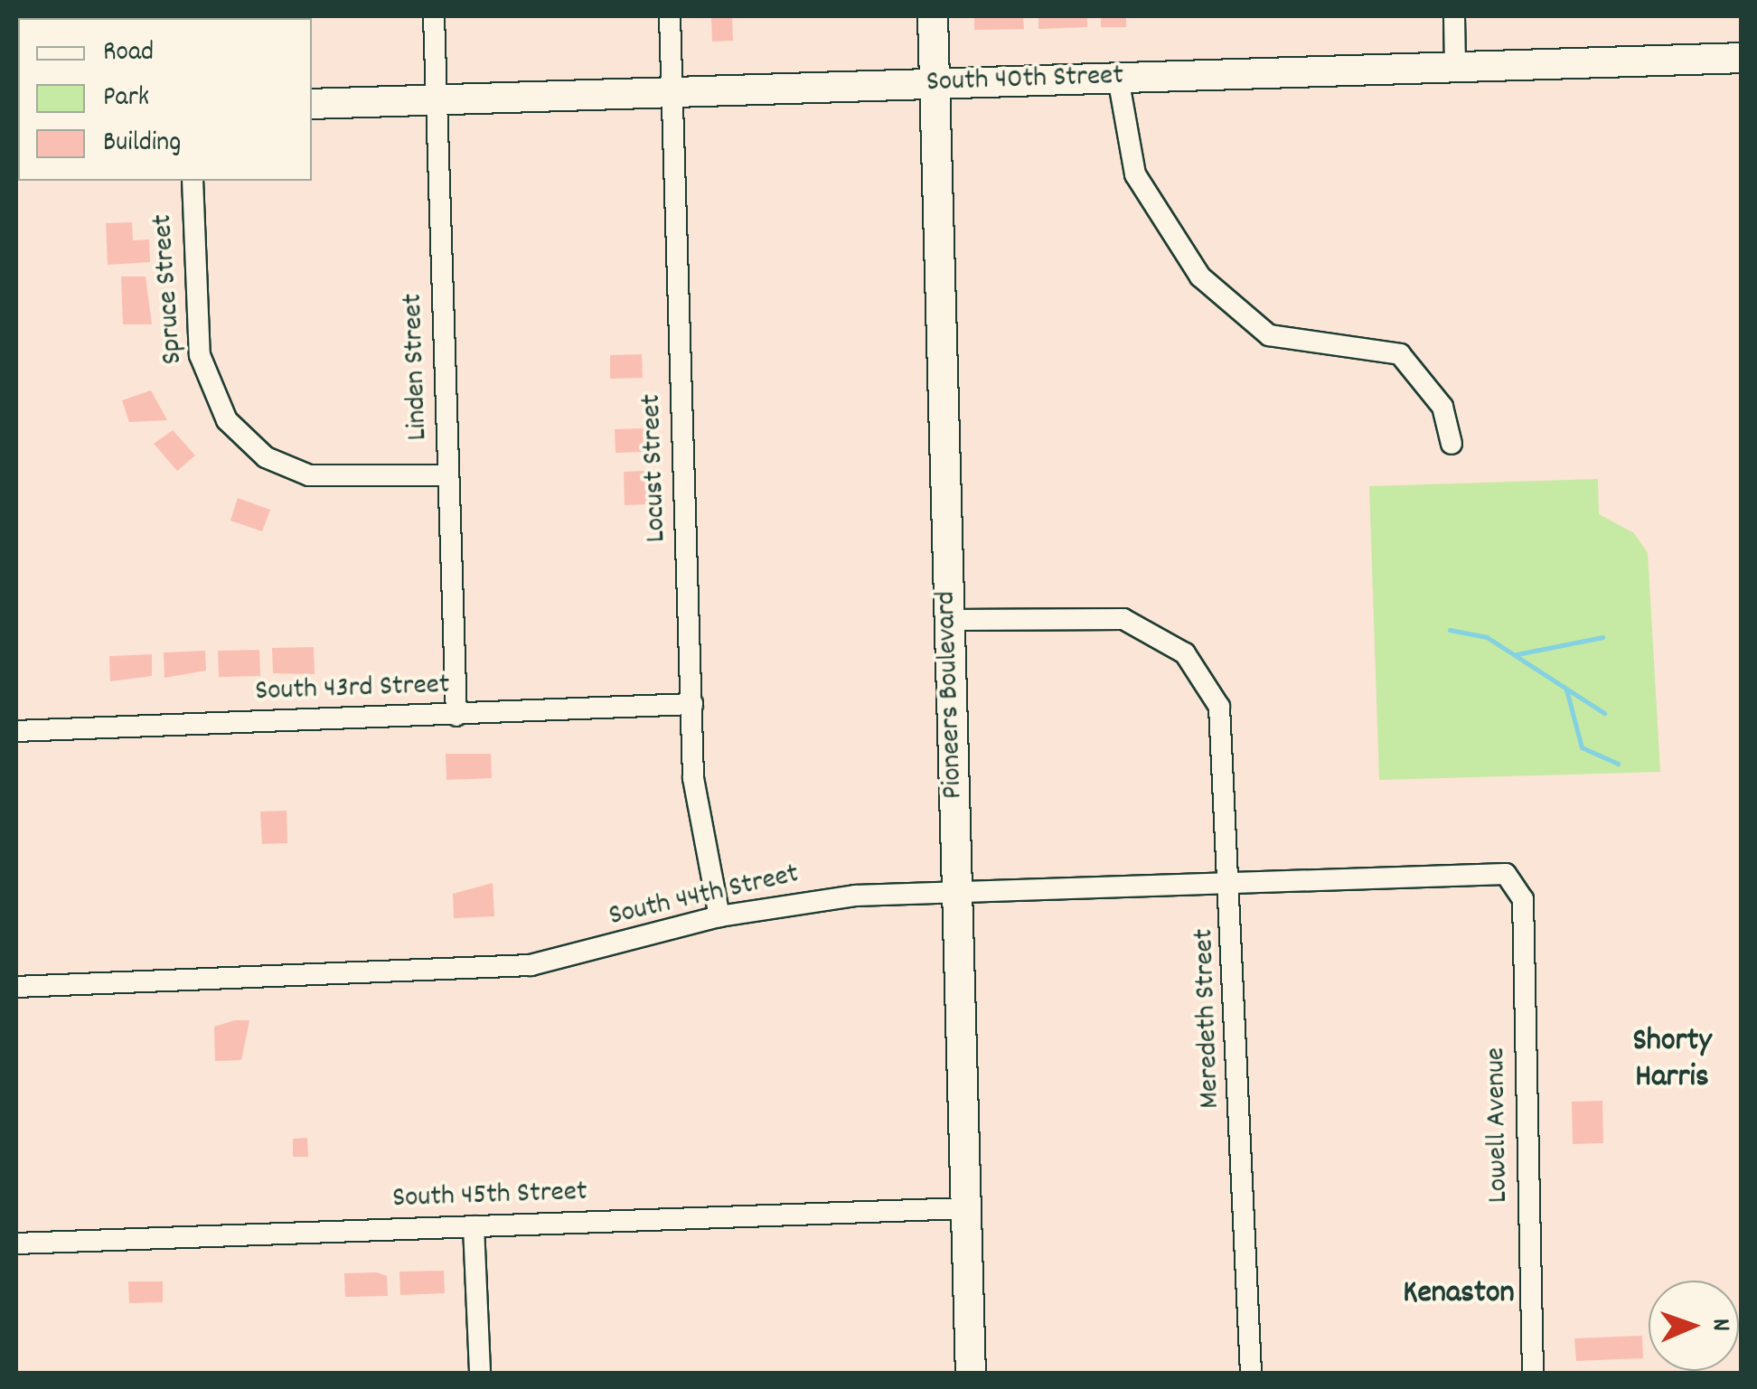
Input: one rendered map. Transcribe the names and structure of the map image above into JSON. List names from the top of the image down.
{
  "streets": {
    "main road": ["South 40th Street", "Pioneers Boulevard"],
    "street": [
      "Spruce Street",
      "Linden Street",
      "Locust Street",
      "South 43rd Street",
      "South 44th Street",
      "Meredeth Street",
      "Lowell Avenue",
      "South 45th Street"
    ]
  },
  "crossings": [
    ["South 40th Street", "Linden Street"],
    ["South 40th Street", "Locust Street"],
    ["South 40th Street", "Pioneers Boulevard"],
    ["Spruce Street", "Linden Street"],
    ["Linden Street", "South 43rd Street"],
    ["Locust Street", "South 43rd Street"],
    ["Locust Street", "South 44th Street"],
    ["Pioneers Boulevard", "South 44th Street"],
    ["Pioneers Boulevard", "Meredeth Street"],
    ["Pioneers Boulevard", "South 45th Street"],
    ["South 44th Street", "Meredeth Street"],
    ["South 44th Street", "Lowell Avenue"]
  ],
  "districts": ["Shorty Harris", "Kenaston"],
  "legend": ["Road", "Park", "Building"],
  "north": "right"
}
